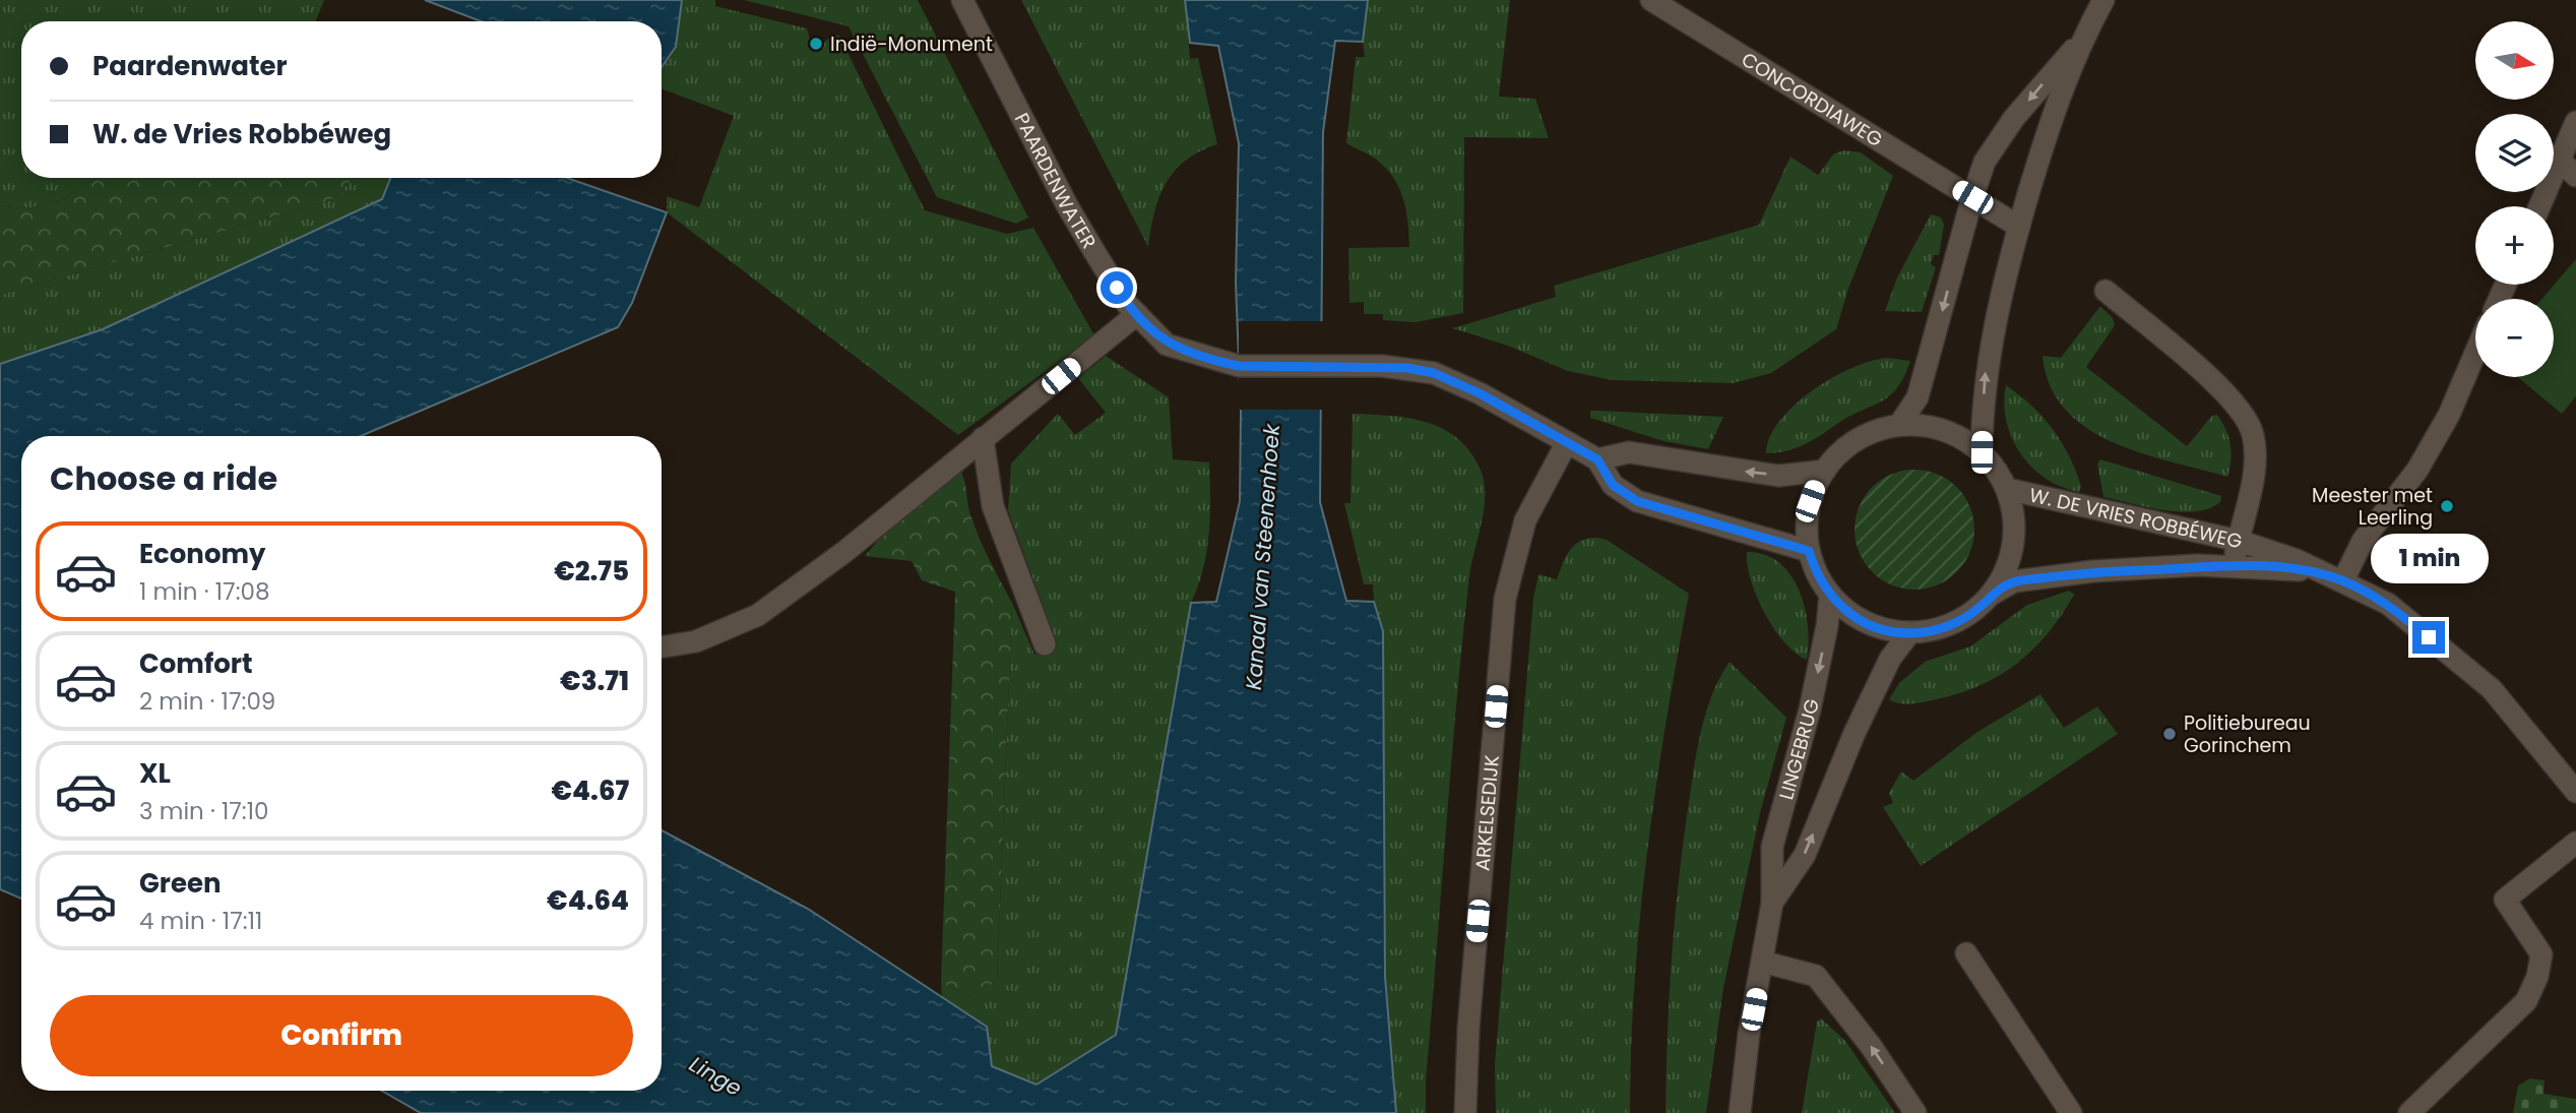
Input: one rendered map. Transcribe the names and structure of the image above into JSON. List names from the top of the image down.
{
  "streets": {
    "main road": [
      "CONCORDIAWEG",
      "PAARDENWATER",
      "W. DE VRIES ROBBÉWEG",
      "LINGEBRUG",
      "ARKELSEDIJK"
    ]
  },
  "crossings": [
    ["PAARDENWATER", "ARKELSEDIJK"],
    ["W. DE VRIES ROBBÉWEG", "LINGEBRUG"]
  ],
  "water": ["Kanaal van Steenenhoek", "Linge"],
  "places": ["Indië-Monument", "Meester met Leerling", "Politiebureau Gorinchem"],
  "north": "right",
  "page": {
    "map_buttons": ["+", "−"],
    "banner": ["Paardenwater", "W. de Vries Robbéweg"],
    "heading": "Choose a ride",
    "list": [
      {
        "name": "Economy",
        "note": "1 min · 17:08",
        "value": "€2.75"
      },
      {
        "name": "Comfort",
        "note": "2 min · 17:09",
        "value": "€3.71"
      },
      {
        "name": "XL",
        "note": "3 min · 17:10",
        "value": "€4.67"
      },
      {
        "name": "Green",
        "note": "4 min · 17:11",
        "value": "€4.64"
      }
    ],
    "bubble": "1 min",
    "buttons": "Confirm"
  }
}
